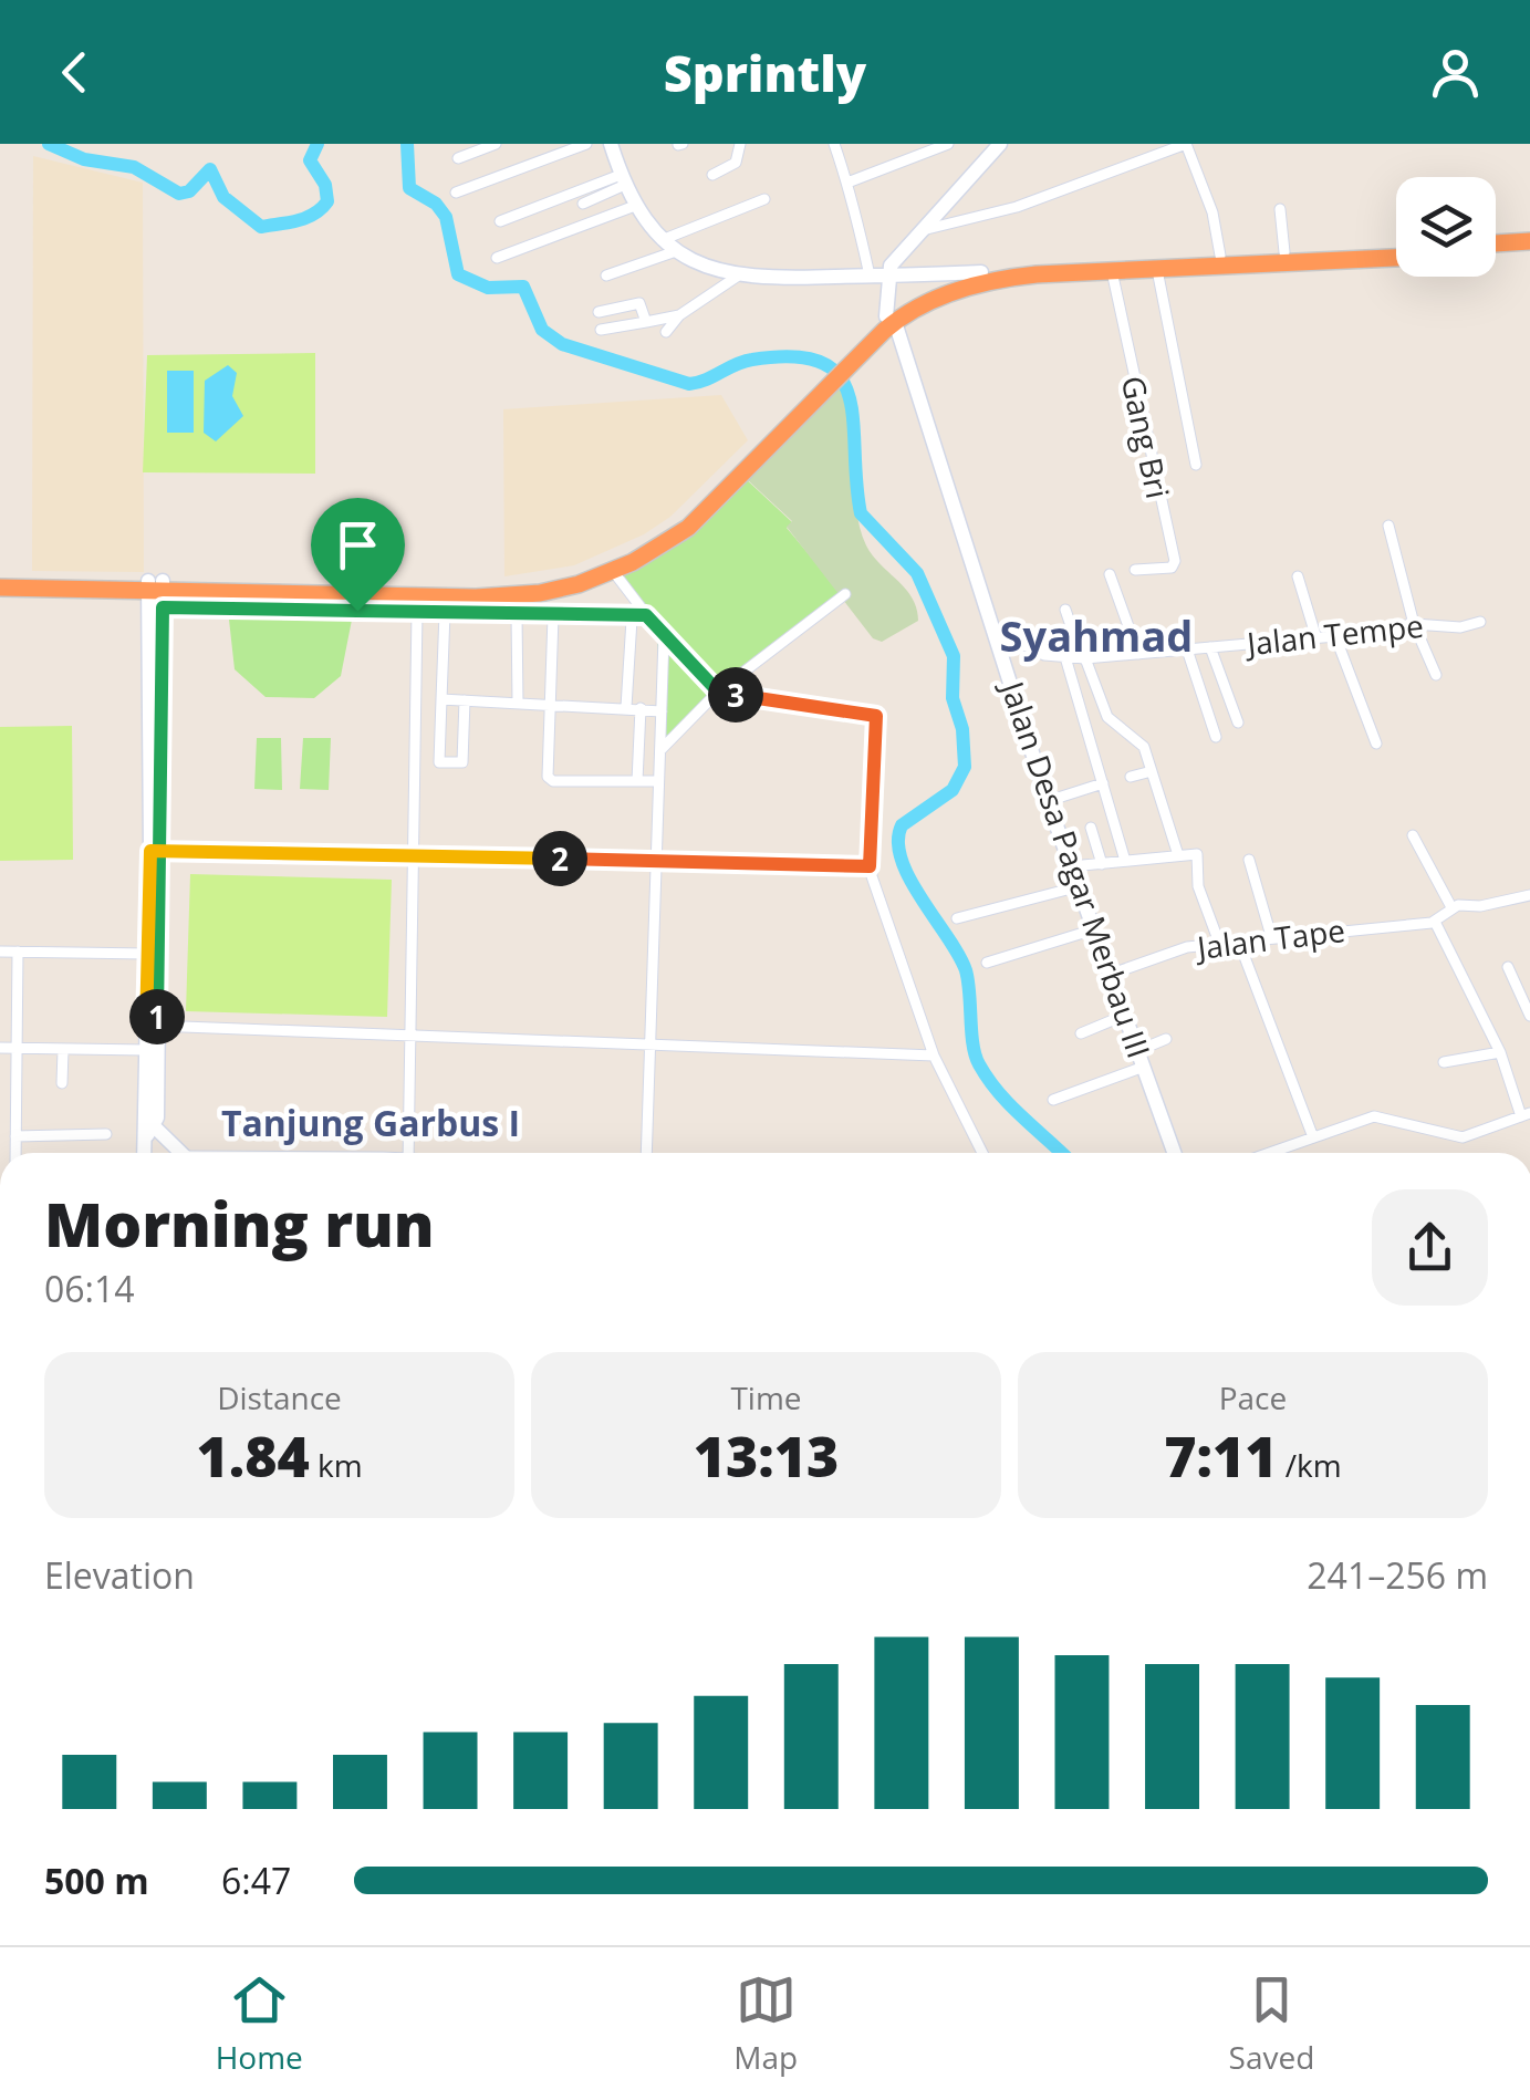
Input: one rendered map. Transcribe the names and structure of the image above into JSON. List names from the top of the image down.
{
  "streets": {
    "street": [
      "Gang Bri",
      "Jalan Tempe",
      "Jalan Desa Pagar Merbau III",
      "Jalan Tape"
    ]
  },
  "crossings": [
    ["Jalan Tempe", "Jalan Desa Pagar Merbau III"],
    ["Jalan Desa Pagar Merbau III", "Jalan Tape"]
  ],
  "districts": ["Syahmad", "Tanjung Garbus I"],
  "page": {
    "header": "Sprintly",
    "pins": ["3", "2", "1"],
    "heading": ["Morning run", "06:14"],
    "stats": [
      ["Distance", "1.84 km"],
      ["Time", "13:13"],
      ["Pace", "7:11 /km"]
    ],
    "chart": ["Elevation", "241–256 m"],
    "list": [
      {
        "name": "500 m",
        "note": "6:47"
      }
    ],
    "tabs": ["Home", "Map", "Saved"]
  }
}
